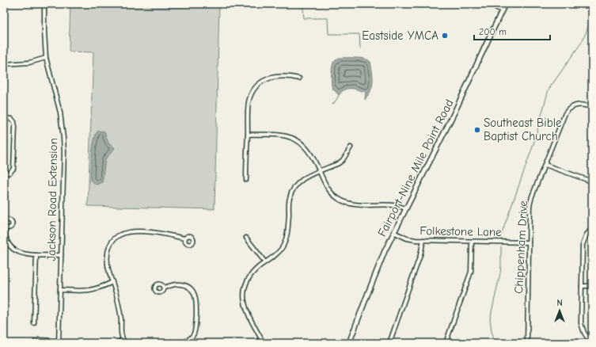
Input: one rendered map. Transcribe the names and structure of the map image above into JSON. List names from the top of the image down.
{
  "streets": {
    "main road": ["Fairport-Nine Mile Point Road"],
    "street": ["Jackson Road Extension", "Folkestone Lane", "Chippenham Drive"]
  },
  "crossings": [
    ["Fairport-Nine Mile Point Road", "Folkestone Lane"],
    ["Folkestone Lane", "Chippenham Drive"]
  ],
  "places": ["Eastside YMCA", "Southeast Bible Baptist Church"],
  "scale_bar": "200 m",
  "north": "top"
}
